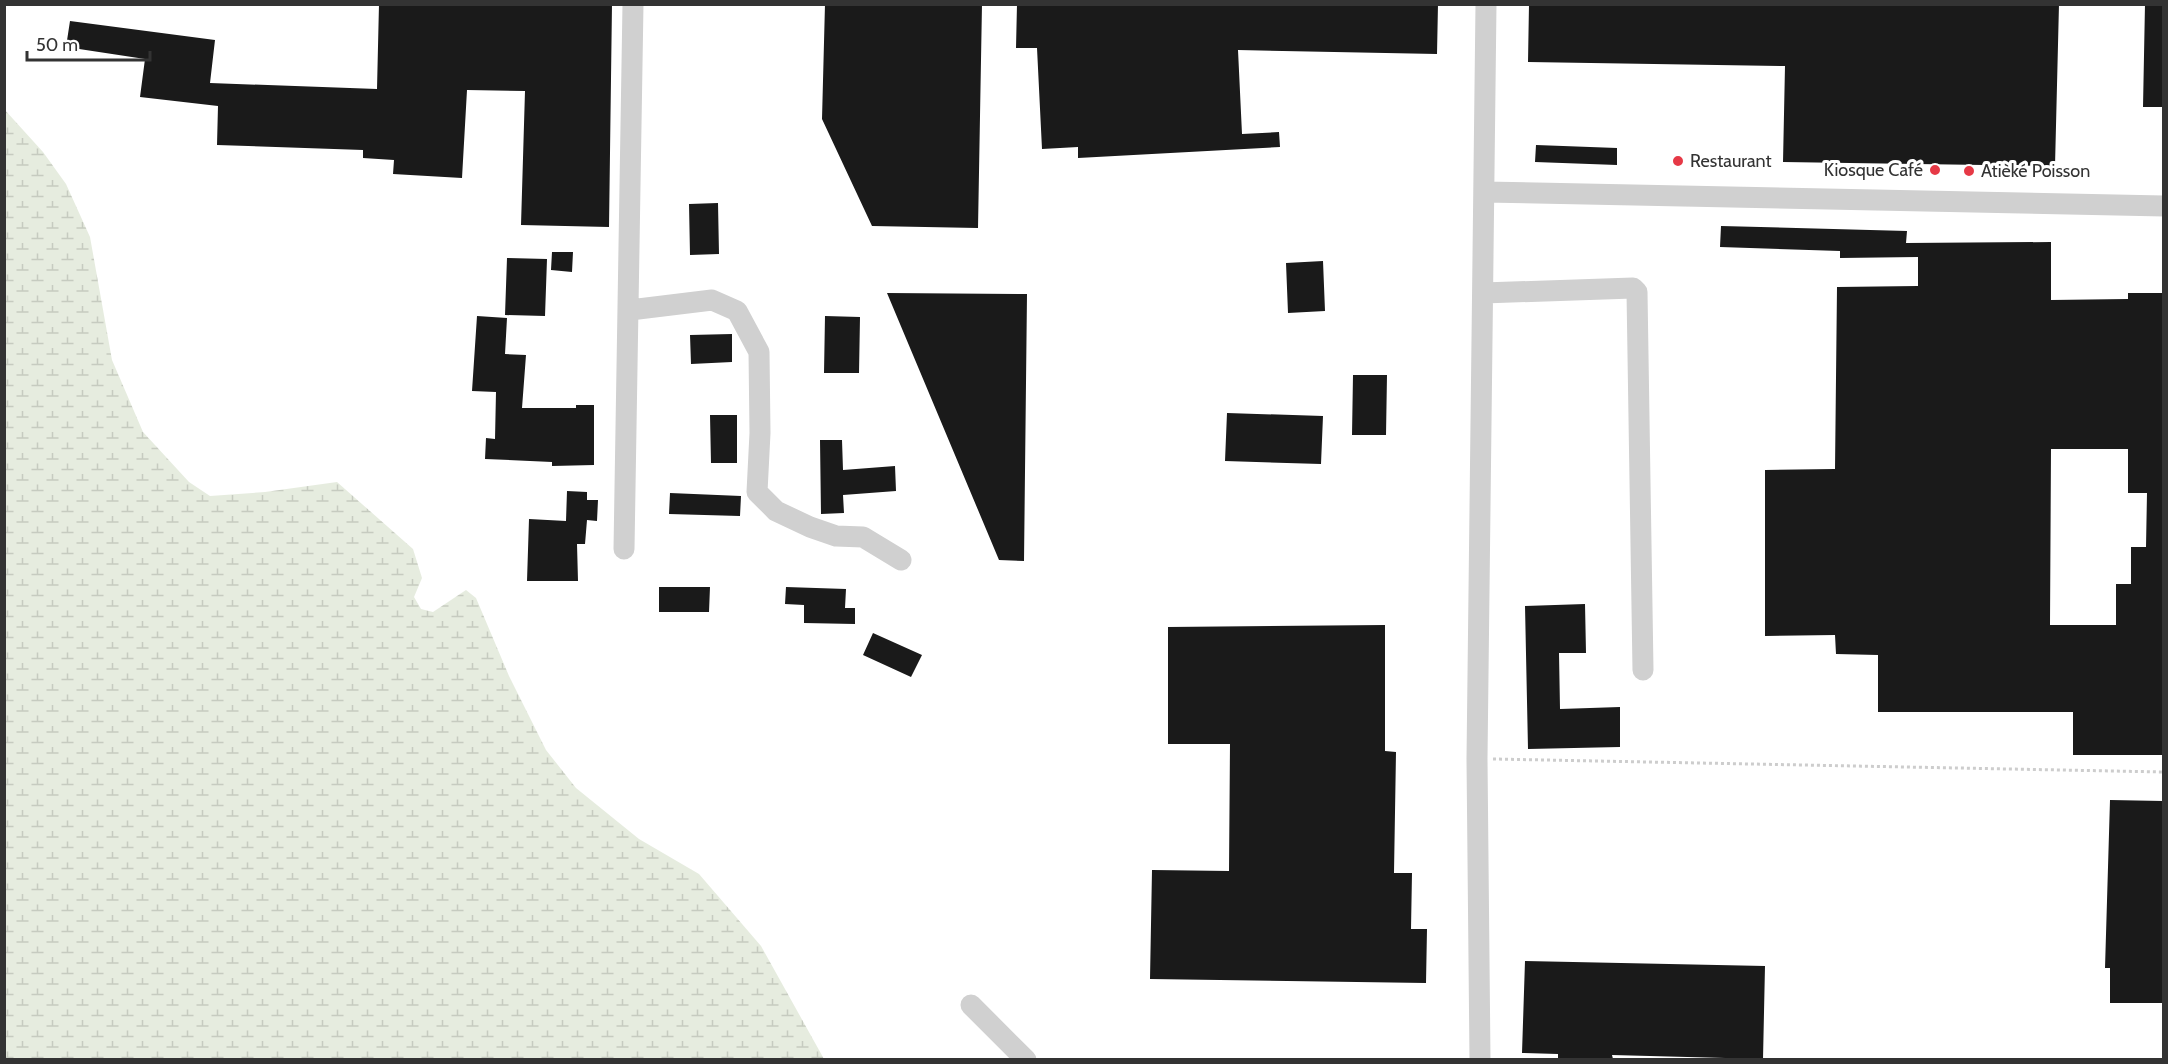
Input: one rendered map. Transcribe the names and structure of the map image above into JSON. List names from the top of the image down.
{
  "places": ["Restaurant", "Kiosque Café", "Atièké Poisson"],
  "scale_bar": "50 m"
}
